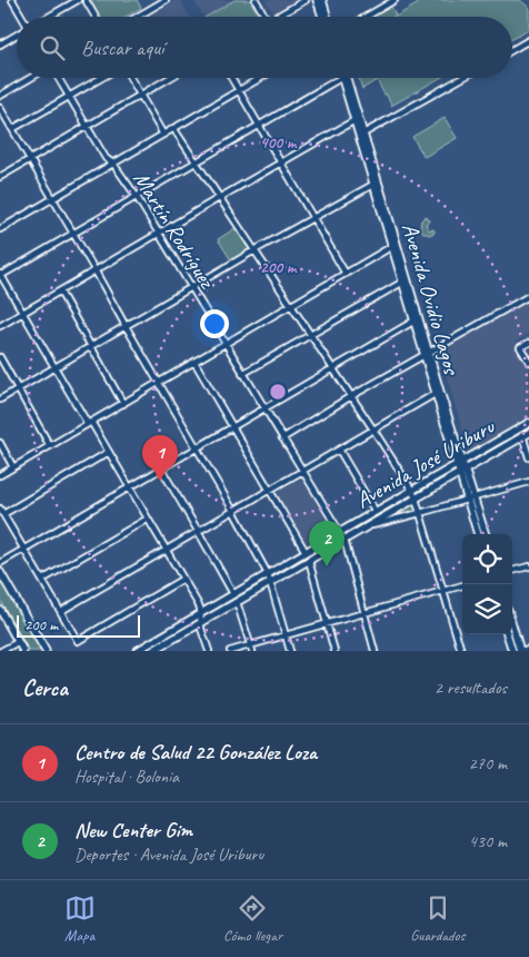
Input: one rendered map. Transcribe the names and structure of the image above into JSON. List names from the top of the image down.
{
  "streets": {
    "main road": ["Avenida Ovidio Lagos", "Avenida José Uriburu"],
    "street": ["Martín Rodríguez"]
  },
  "crossings": [
    ["Martín Rodríguez", "Avenida José Uriburu"],
    ["Avenida Ovidio Lagos", "Avenida José Uriburu"]
  ],
  "scale_bar": "200 m",
  "page": {
    "search": "Buscar aquí",
    "pins": ["1", "2"],
    "scale": "200 m",
    "heading": ["Cerca", "2 resultados"],
    "list": [
      {
        "mark": "1",
        "name": "Centro de Salud 22 González Loza",
        "note": "Hospital · Bolonia",
        "value": "270 m"
      },
      {
        "mark": "2",
        "name": "New Center Gim",
        "note": "Deportes · Avenida José Uriburu",
        "value": "430 m"
      }
    ],
    "nav": ["Mapa", "Cómo llegar", "Guardados"]
  },
  "rings": ["400 m", "200 m"]
}
